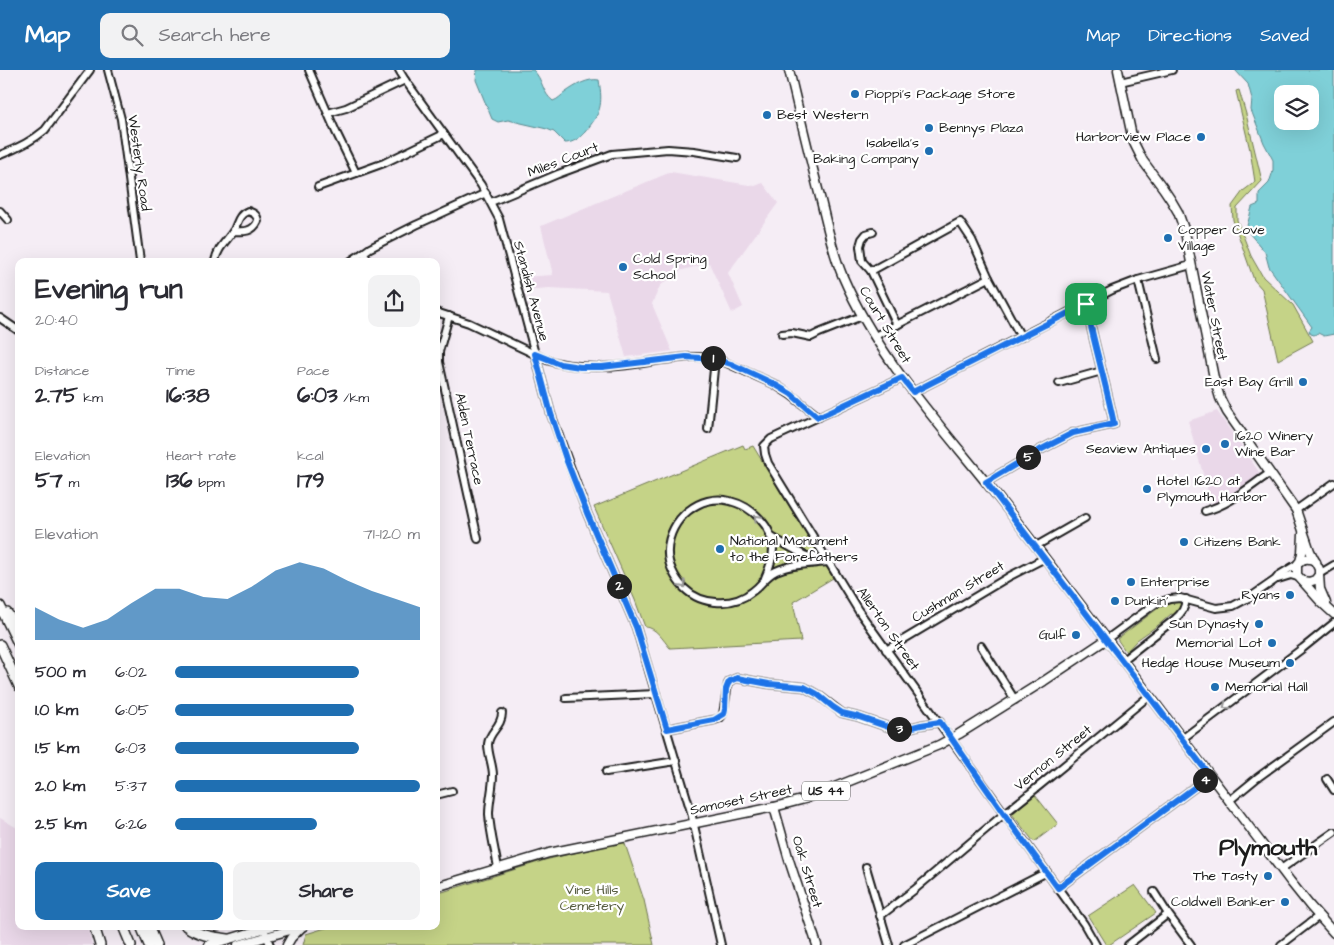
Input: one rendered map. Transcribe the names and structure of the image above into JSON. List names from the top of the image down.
{
  "streets": {
    "main road": [
      "Water Street",
      "Court Street",
      "US 44",
      "Samoset Street",
      "Oak Street"
    ],
    "street": [
      "Miles Court",
      "Westerly Road",
      "Standish Avenue",
      "Alden Terrace",
      "Cushman Street",
      "Allerton Street",
      "Vernon Street"
    ]
  },
  "crossings": [
    ["Miles Court", "Standish Avenue"],
    ["Standish Avenue", "Samoset Street"],
    ["Court Street", "Cushman Street"],
    ["Court Street", "Allerton Street"],
    ["Court Street", "Vernon Street"],
    ["Court Street", "Samoset Street"],
    ["Cushman Street", "Allerton Street"],
    ["Allerton Street", "Vernon Street"],
    ["Allerton Street", "Samoset Street"],
    ["Samoset Street", "Oak Street"]
  ],
  "districts": ["Plymouth"],
  "parks": ["Vine Hills Cemetery"],
  "places": [
    "Pioppi's Package Store",
    "Best Western",
    "Bennys Plaza",
    "Harborview Place",
    "Isabella's Baking Company",
    "Copper Cove Village",
    "Cold Spring School",
    "East Bay Grill",
    "1620 Winery Wine Bar",
    "Seaview Antiques",
    "Hotel 1620 at Plymouth Harbor",
    "Citizens Bank",
    "National Monument to the Forefathers",
    "Enterprise",
    "Ryans",
    "Dunkin'",
    "Sun Dynasty",
    "Gulf",
    "Memorial Lot",
    "Hedge House Museum",
    "Memorial Hall",
    "The Tasty",
    "Coldwell Banker"
  ],
  "page": {
    "header": "Map",
    "search": "Search here",
    "nav": ["Map", "Directions", "Saved"],
    "heading": ["Evening run", "20:40"],
    "stats": [
      ["Distance", "2.75 km"],
      ["Time", "16:38"],
      ["Pace", "6:03 /km"],
      ["Elevation", "57 m"],
      ["Heart rate", "136 bpm"],
      ["kcal", "179"]
    ],
    "pins": [
      "1",
      "5",
      "2",
      "3",
      "4"
    ],
    "chart": ["Elevation", "71–120 m"],
    "list": [
      {
        "name": "500 m",
        "note": "6:02"
      },
      {
        "name": "1.0 km",
        "note": "6:05"
      },
      {
        "name": "1.5 km",
        "note": "6:03"
      },
      {
        "name": "2.0 km",
        "note": "5:37"
      },
      {
        "name": "2.5 km",
        "note": "6:26"
      }
    ],
    "buttons": ["Save", "Share"]
  }
}
